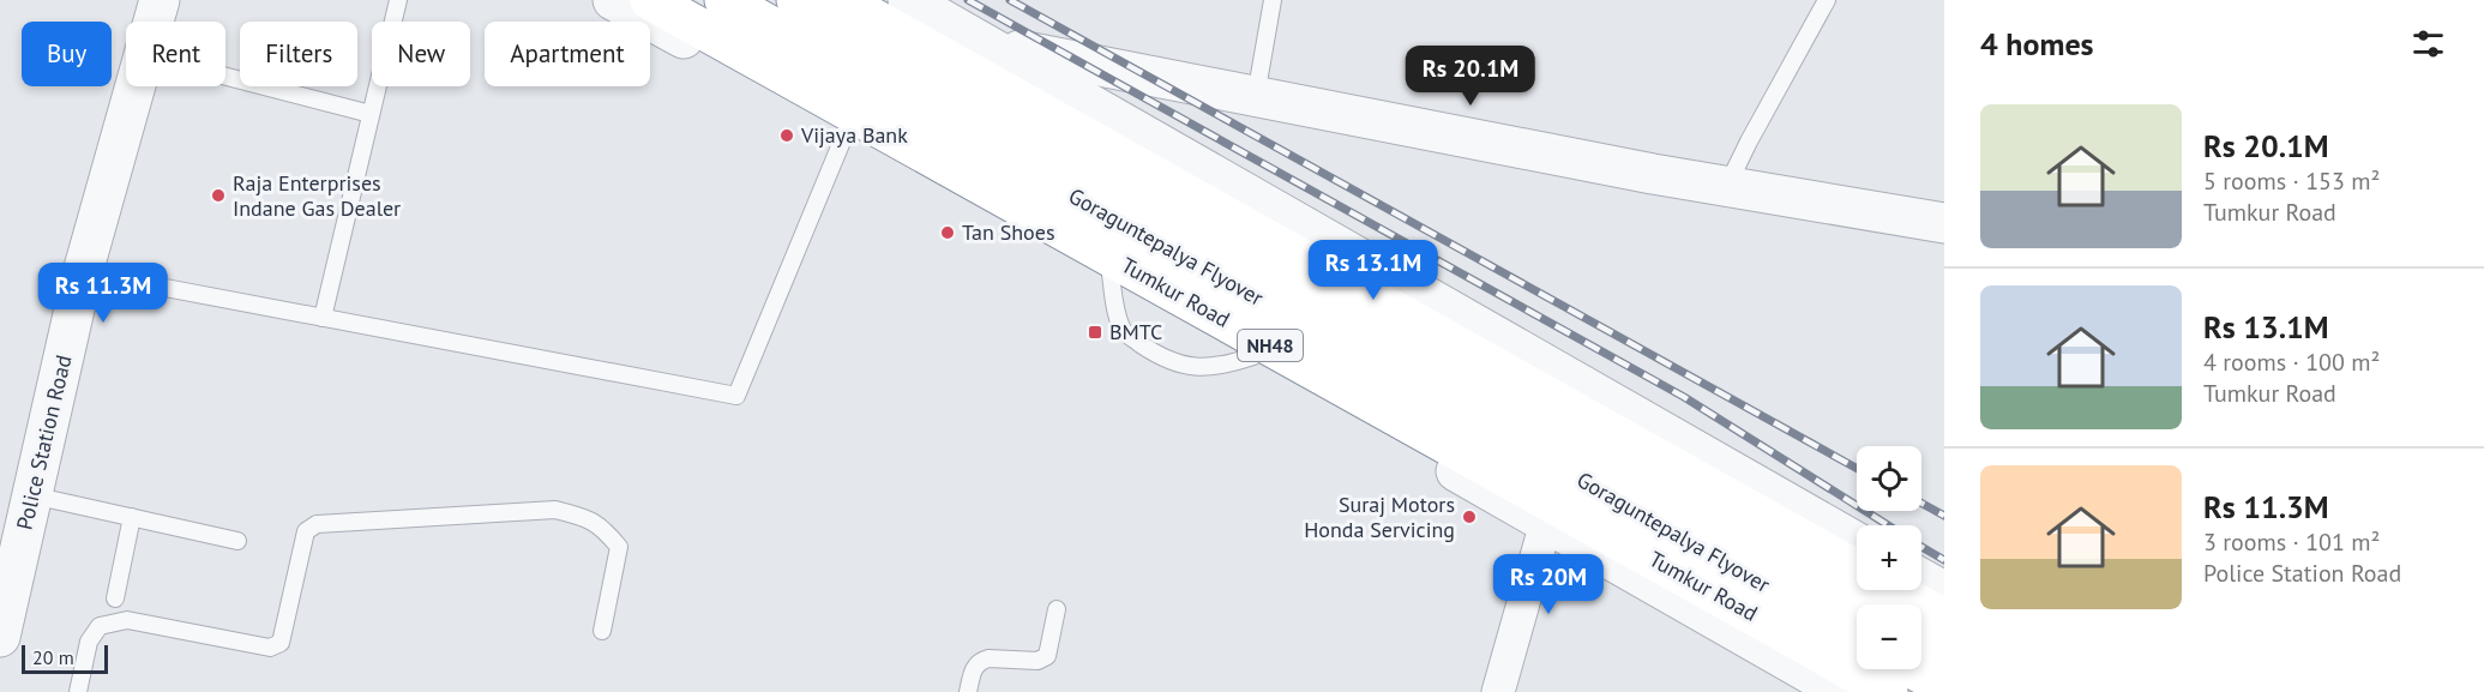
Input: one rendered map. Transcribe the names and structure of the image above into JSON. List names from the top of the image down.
{
  "streets": {
    "highway": ["Goraguntepalya Flyover", "Tumkur Road", "NH48"],
    "street": ["Police Station Road"]
  },
  "places": {
    "other": [
      "Vijaya Bank",
      "Raja Enterprises Indane Gas Dealer",
      "Tan Shoes",
      "Suraj Motors Honda Servicing"
    ],
    "transit": ["BMTC"]
  },
  "scale_bar": "20 m",
  "page": {
    "heading": "4 homes",
    "chip": [
      "Buy",
      "Rent",
      "Filters",
      "New",
      "Apartment"
    ],
    "price": [
      "Rs 20.1M",
      "Rs 13.1M",
      "Rs 11.3M",
      "Rs 20M"
    ],
    "list": [
      {
        "name": "Rs 20.1M",
        "note": "5 rooms · 153 m² · Tumkur Road"
      },
      {
        "name": "Rs 13.1M",
        "note": "4 rooms · 100 m² · Tumkur Road"
      },
      {
        "name": "Rs 11.3M",
        "note": "3 rooms · 101 m² · Police Station Road"
      }
    ],
    "map_buttons": ["+", "−"],
    "scale": "20 m"
  }
}
